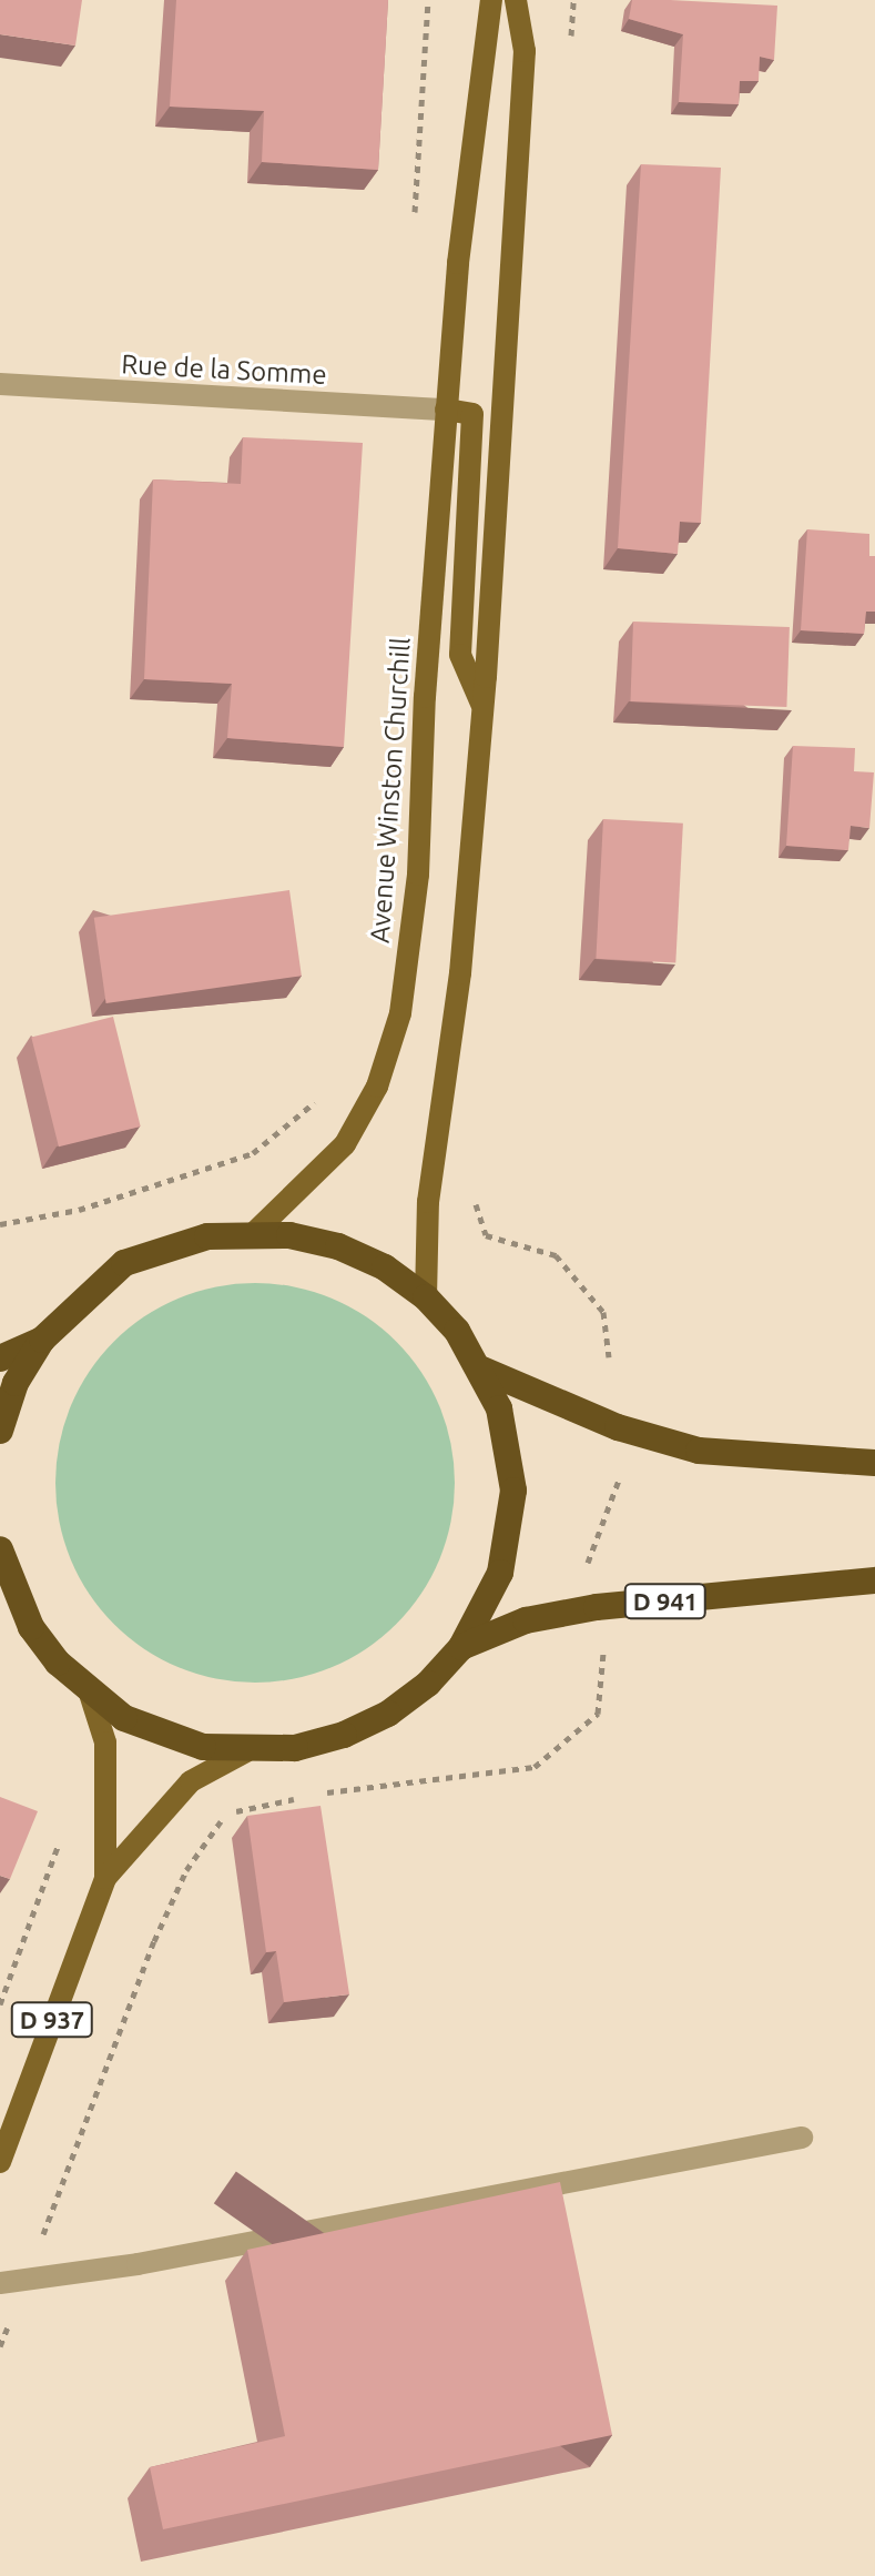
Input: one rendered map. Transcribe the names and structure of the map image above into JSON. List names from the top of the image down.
{
  "streets": {
    "highway": ["D 941"],
    "main road": ["Avenue Winston Churchill", "D 937"],
    "street": ["Rue de la Somme"]
  },
  "crossings": [
    ["Rue de la Somme", "Avenue Winston Churchill"]
  ]
}
